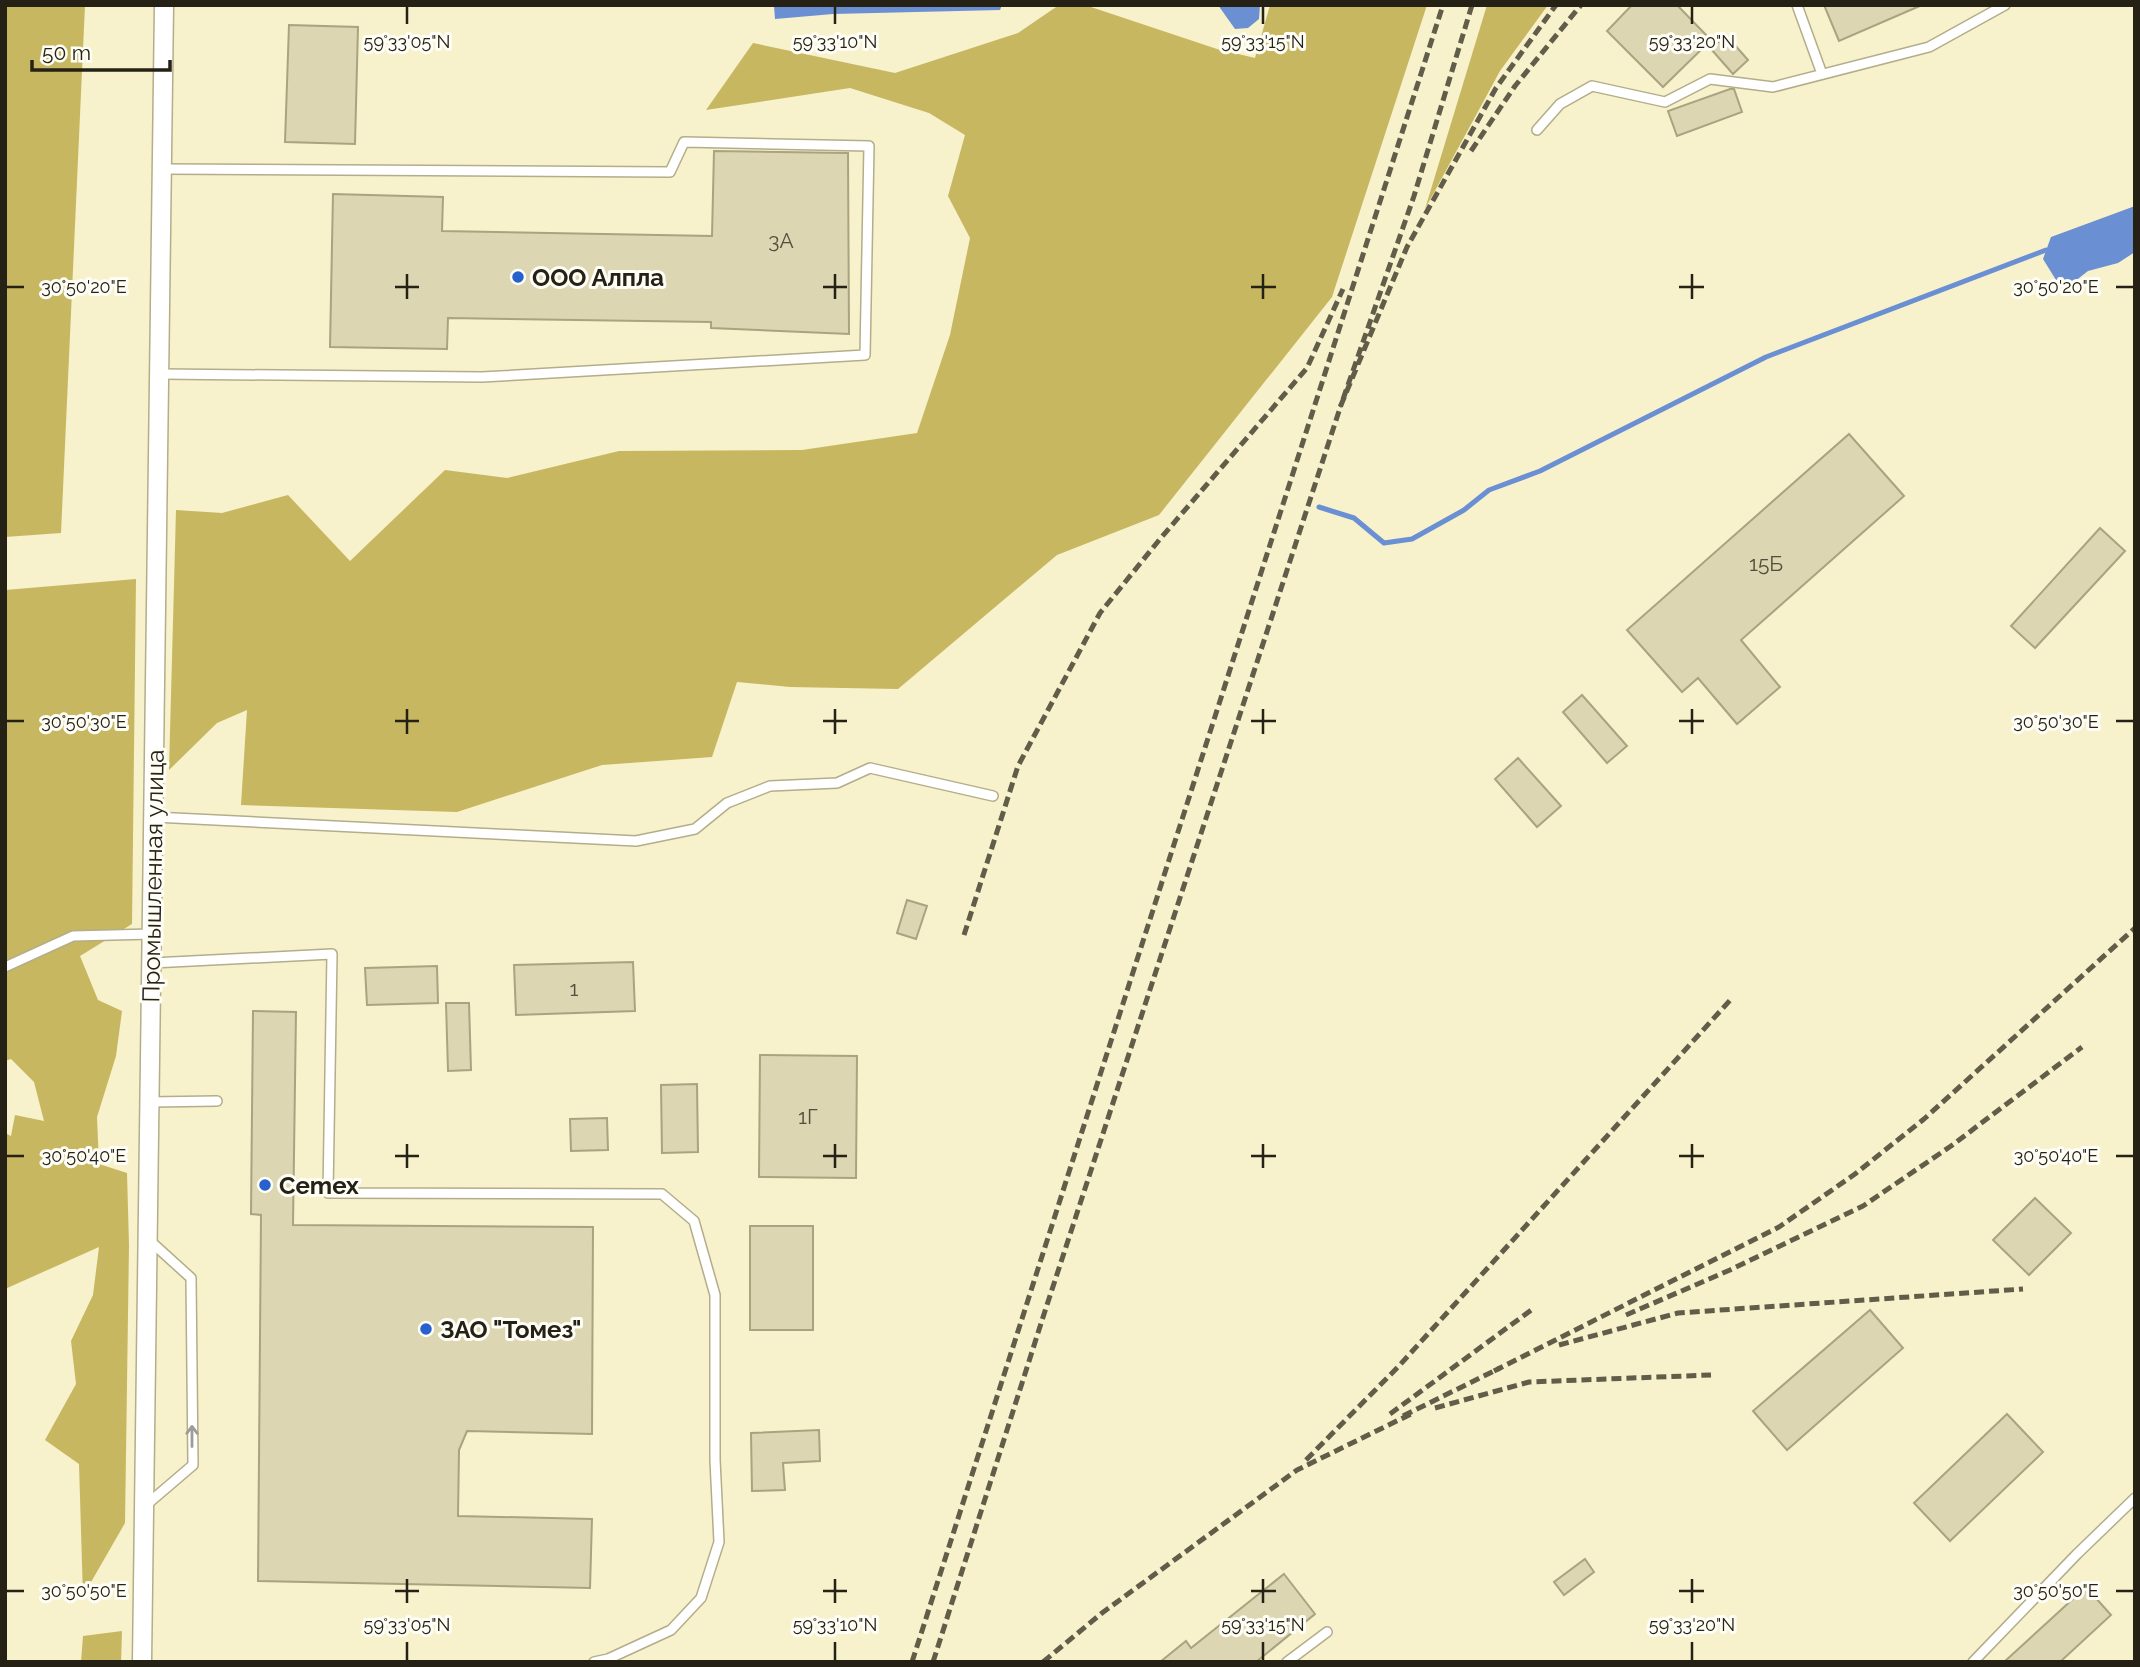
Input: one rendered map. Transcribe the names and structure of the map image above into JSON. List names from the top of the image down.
{
  "streets": {
    "street": ["Промышленная улица"]
  },
  "places": ["ООО Алпла", "Cemex", "ЗАО \"Томез\""],
  "house_numbers": [
    "3А",
    "15Б",
    "1",
    "1Г"
  ],
  "scale_bar": "50 m",
  "coordinates": [
    "59°33'05\"N",
    "59°33'10\"N",
    "59°33'15\"N",
    "59°33'20\"N",
    "30°50'20\"E",
    "30°50'30\"E",
    "30°50'40\"E",
    "30°50'50\"E"
  ]
}
